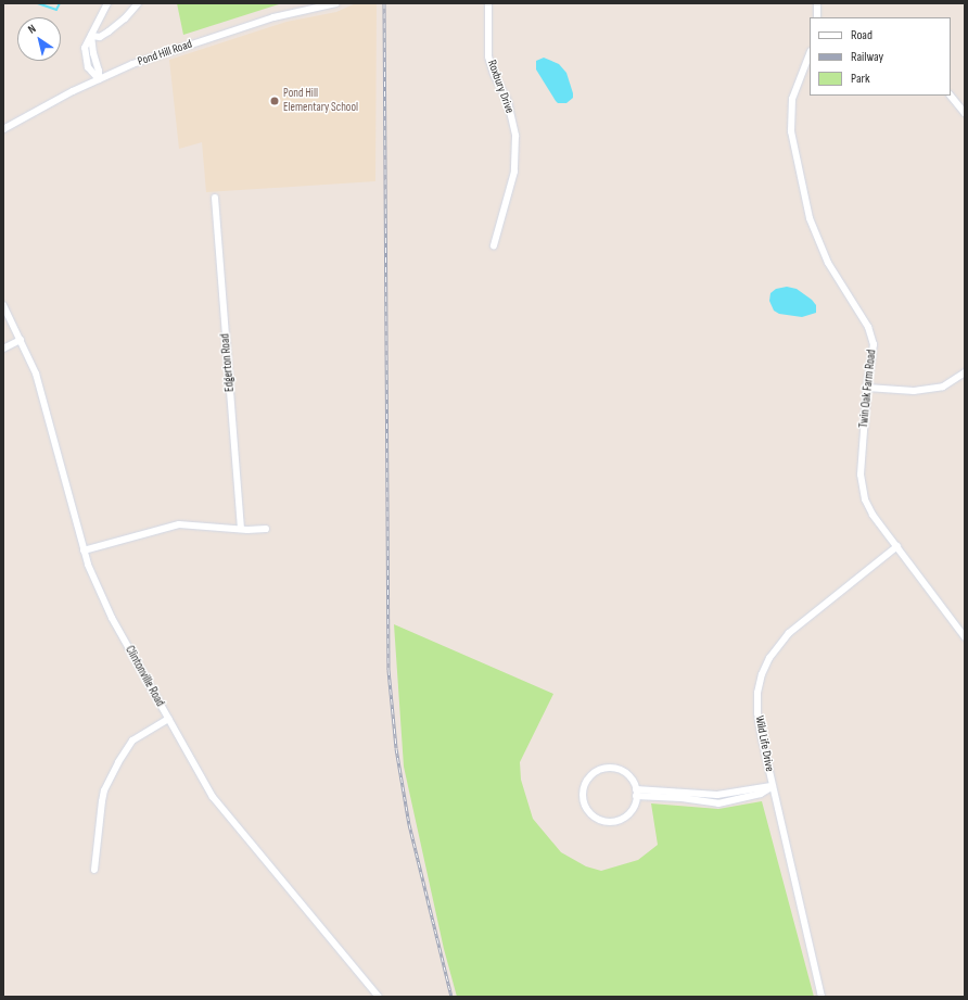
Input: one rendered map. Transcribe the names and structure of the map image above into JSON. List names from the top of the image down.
{
  "streets": {
    "street": [
      "Pond Hill Road",
      "Roxbury Drive",
      "Edgerton Road",
      "Twin Oak Farm Road",
      "Clintonville Road",
      "Wild Life Drive"
    ]
  },
  "crossings": [
    ["Twin Oak Farm Road", "Wild Life Drive"]
  ],
  "places": ["Pond Hill Elementary School"],
  "legend": ["Road", "Railway", "Park"],
  "north": "top left"
}
